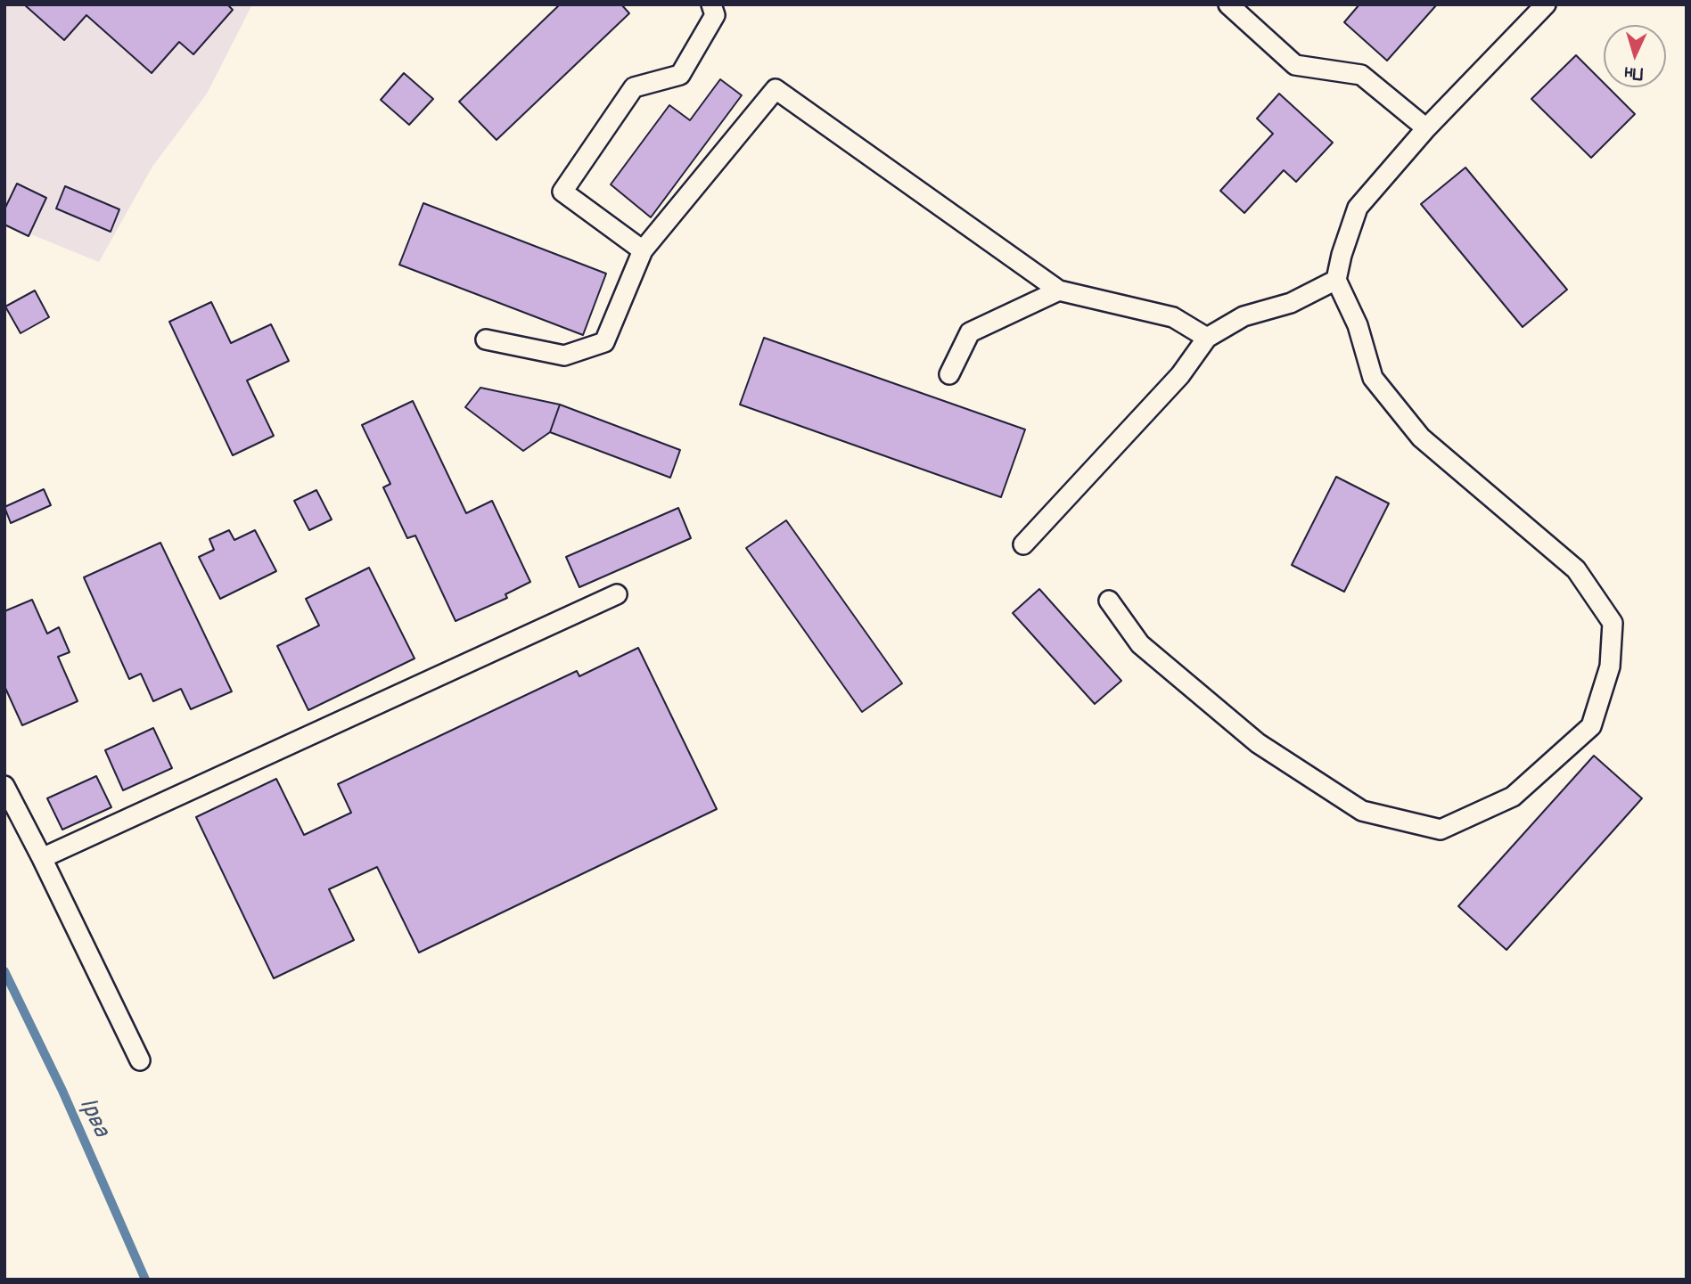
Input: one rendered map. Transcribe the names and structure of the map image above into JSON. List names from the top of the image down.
{
  "water": ["Ірва"],
  "north": "bottom"
}
